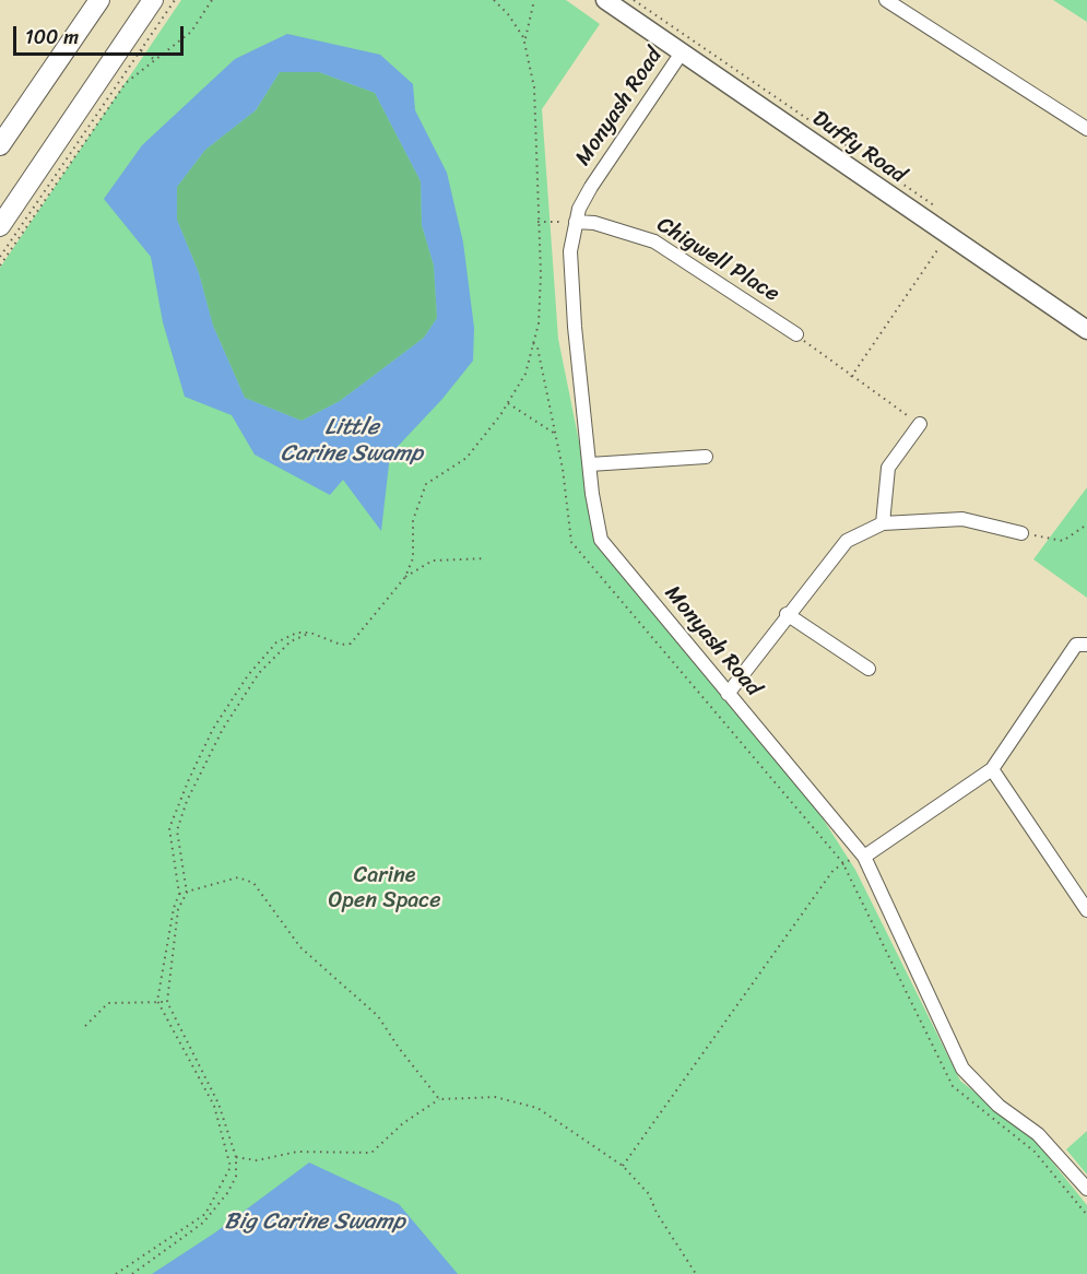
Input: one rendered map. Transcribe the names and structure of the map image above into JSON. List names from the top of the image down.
{
  "streets": {
    "main road": ["Duffy Road"],
    "street": ["Monyash Road", "Chigwell Place"]
  },
  "crossings": [
    ["Monyash Road", "Duffy Road"],
    ["Monyash Road", "Chigwell Place"]
  ],
  "water": ["Little Carine Swamp", "Big Carine Swamp"],
  "parks": ["Carine Open Space"],
  "scale_bar": "100 m"
}
